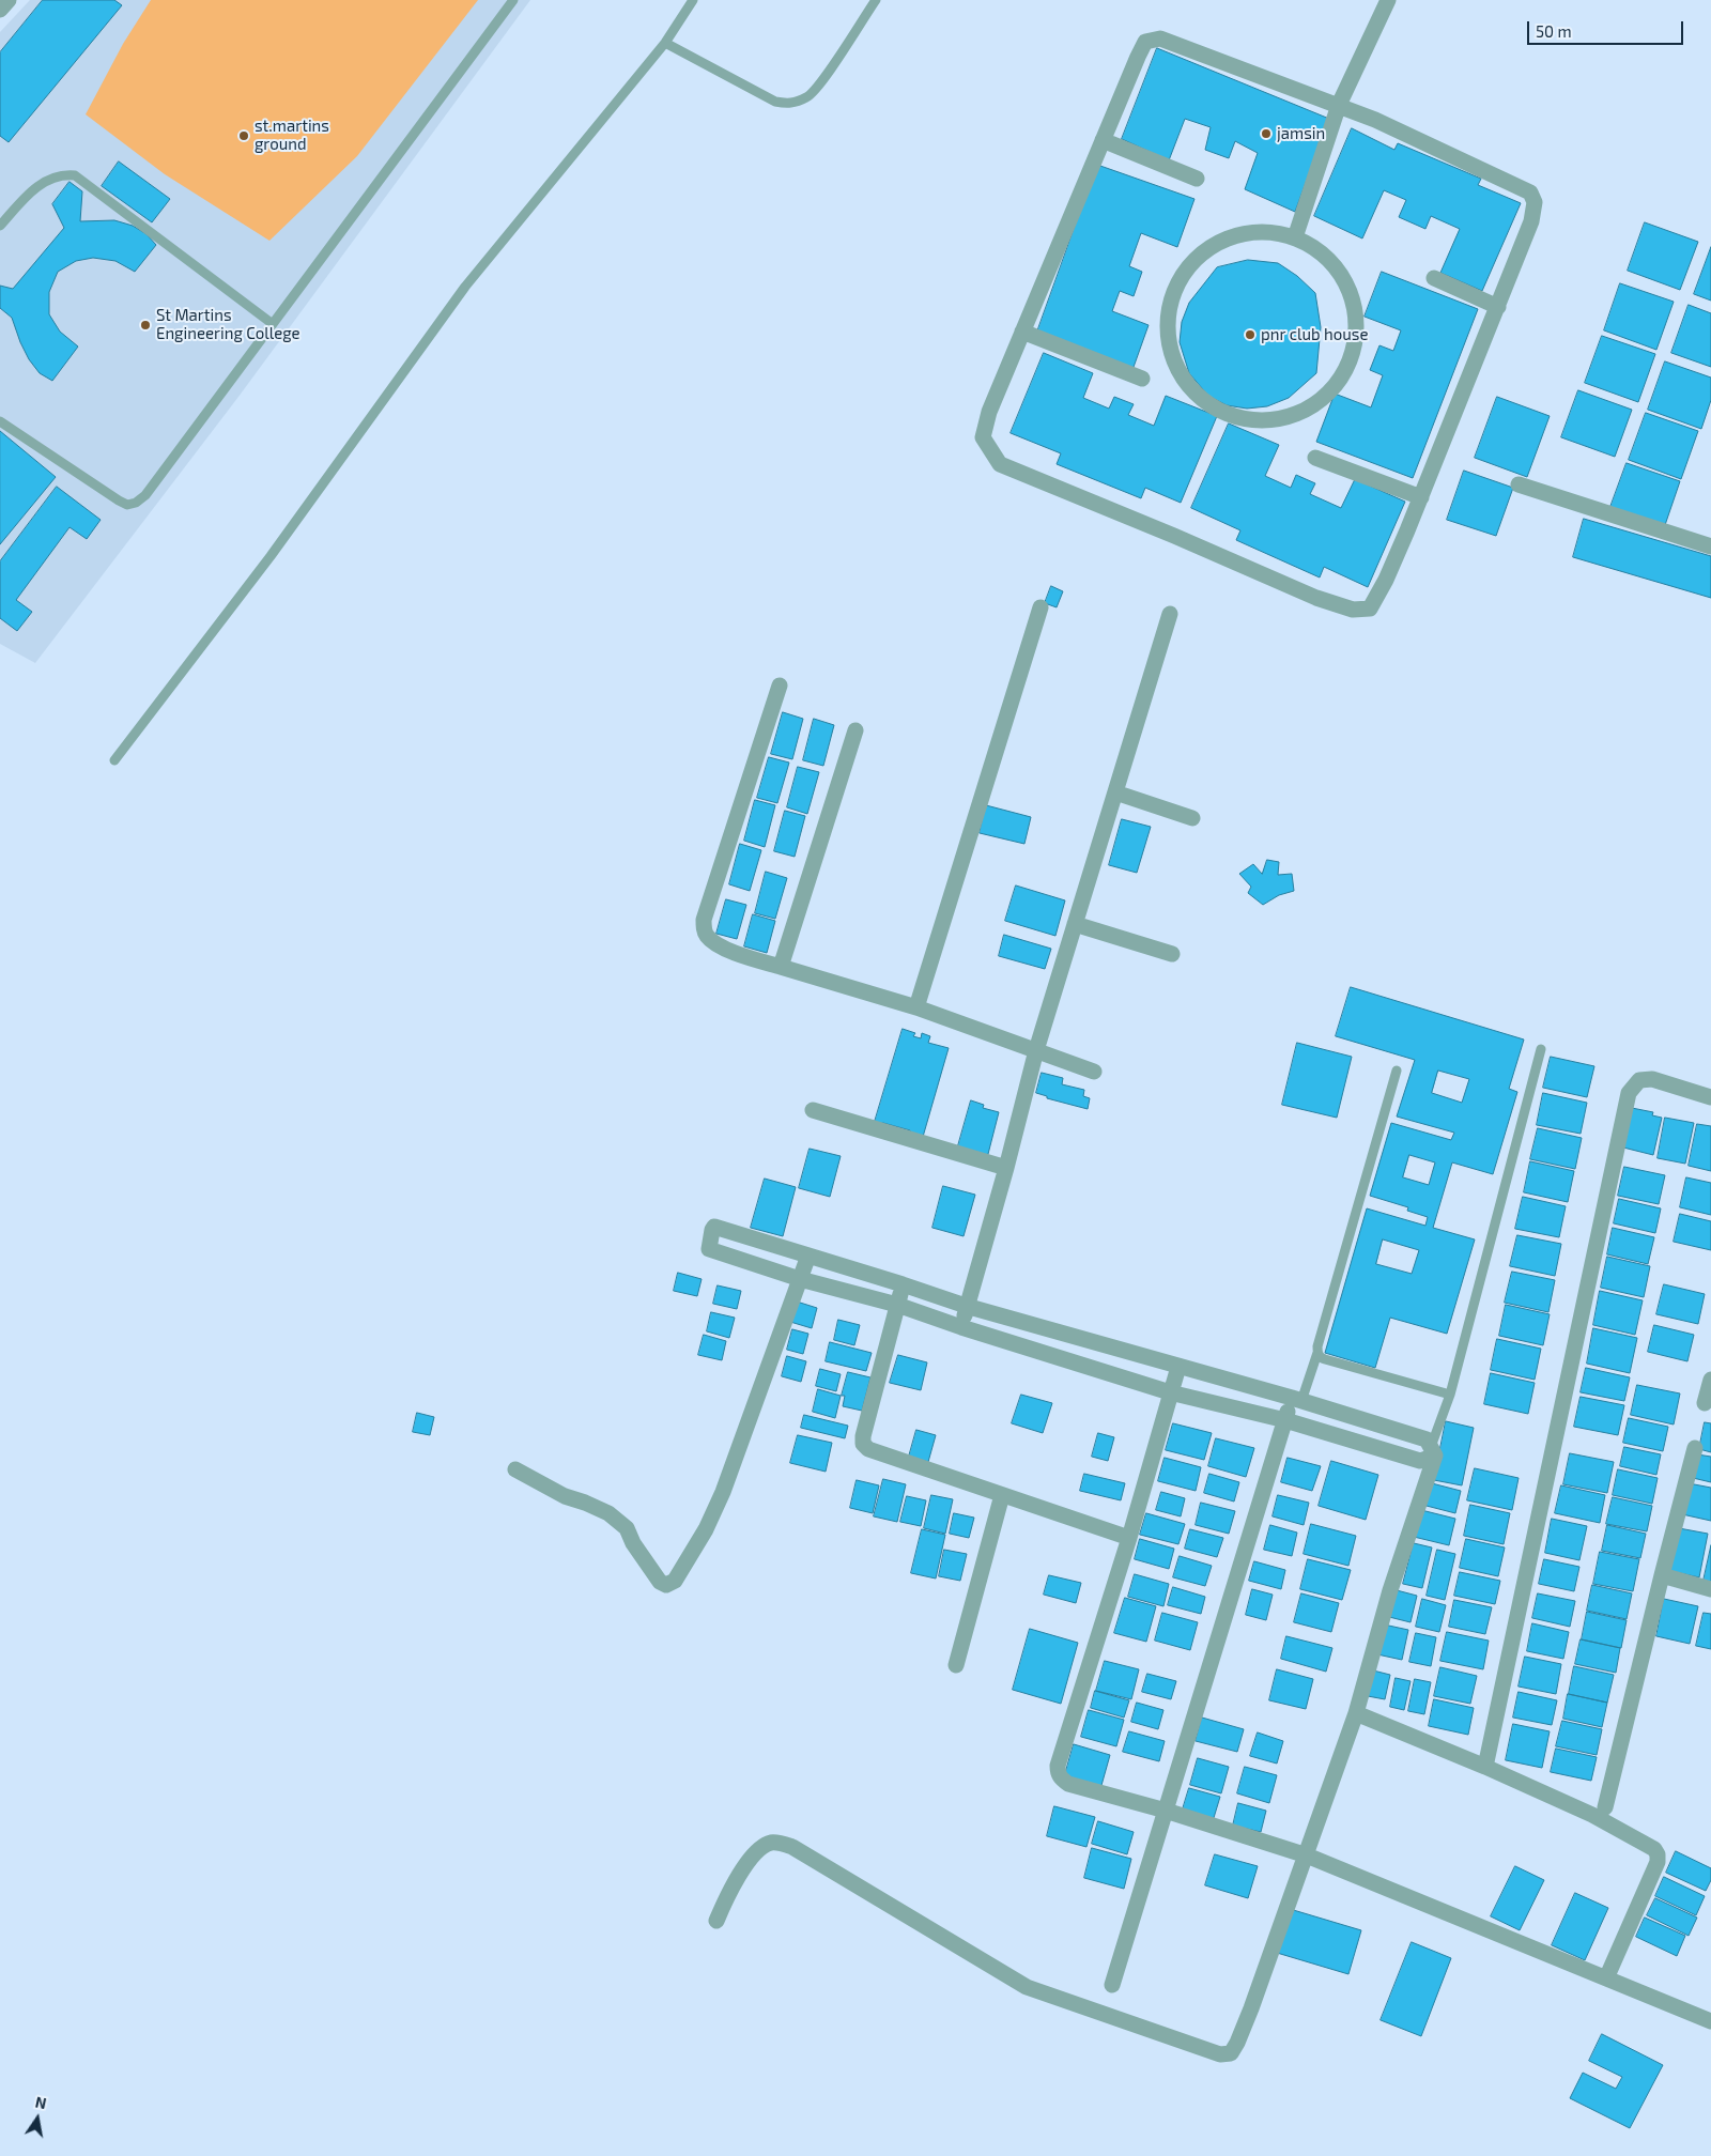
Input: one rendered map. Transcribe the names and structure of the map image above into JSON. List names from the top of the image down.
{
  "places": [
    "jamsin",
    "st.martins ground",
    "St Martins Engineering College",
    "pnr club house"
  ],
  "scale_bar": "50 m",
  "north": "top"
}
